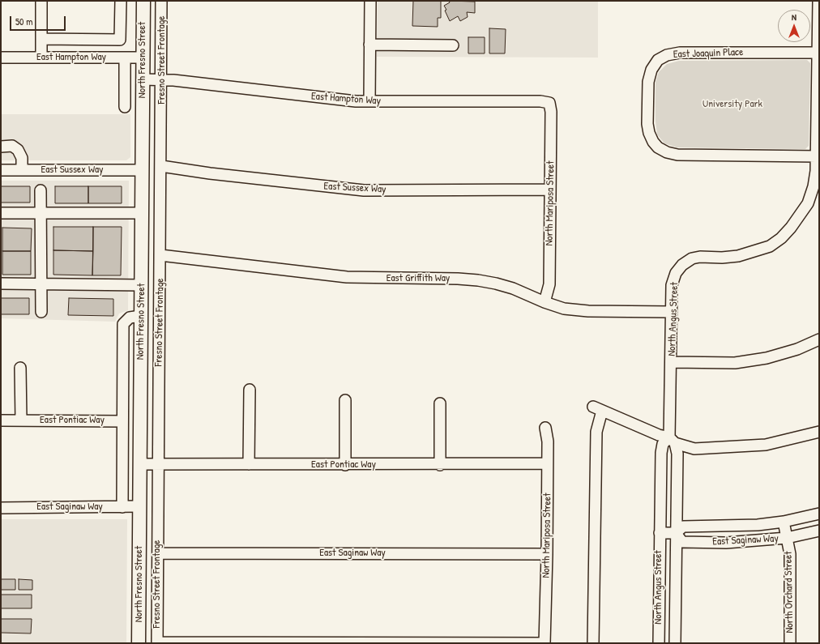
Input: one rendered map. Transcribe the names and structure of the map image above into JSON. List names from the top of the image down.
{
  "streets": {
    "main road": ["North Fresno Street"],
    "street": [
      "East Joaquin Place",
      "East Hampton Way",
      "Fresno Street Frontage",
      "East Sussex Way",
      "North Mariposa Street",
      "East Griffith Way",
      "North Angus Street",
      "East Pontiac Way",
      "East Saginaw Way",
      "North Orchard Street"
    ]
  },
  "crossings": [
    ["East Joaquin Place", "North Angus Street"],
    ["East Hampton Way", "North Fresno Street"],
    ["East Hampton Way", "Fresno Street Frontage"],
    ["East Hampton Way", "North Mariposa Street"],
    ["North Fresno Street", "East Sussex Way"],
    ["North Fresno Street", "East Pontiac Way"],
    ["North Fresno Street", "East Saginaw Way"],
    ["Fresno Street Frontage", "East Sussex Way"],
    ["Fresno Street Frontage", "East Griffith Way"],
    ["Fresno Street Frontage", "East Pontiac Way"],
    ["Fresno Street Frontage", "East Saginaw Way"],
    ["East Sussex Way", "North Mariposa Street"],
    ["North Mariposa Street", "East Griffith Way"],
    ["North Mariposa Street", "East Pontiac Way"],
    ["North Mariposa Street", "East Saginaw Way"],
    ["East Griffith Way", "North Angus Street"],
    ["North Angus Street", "East Saginaw Way"],
    ["East Saginaw Way", "North Orchard Street"]
  ],
  "parks": ["University Park"],
  "scale_bar": "50 m",
  "north": "top"
}
